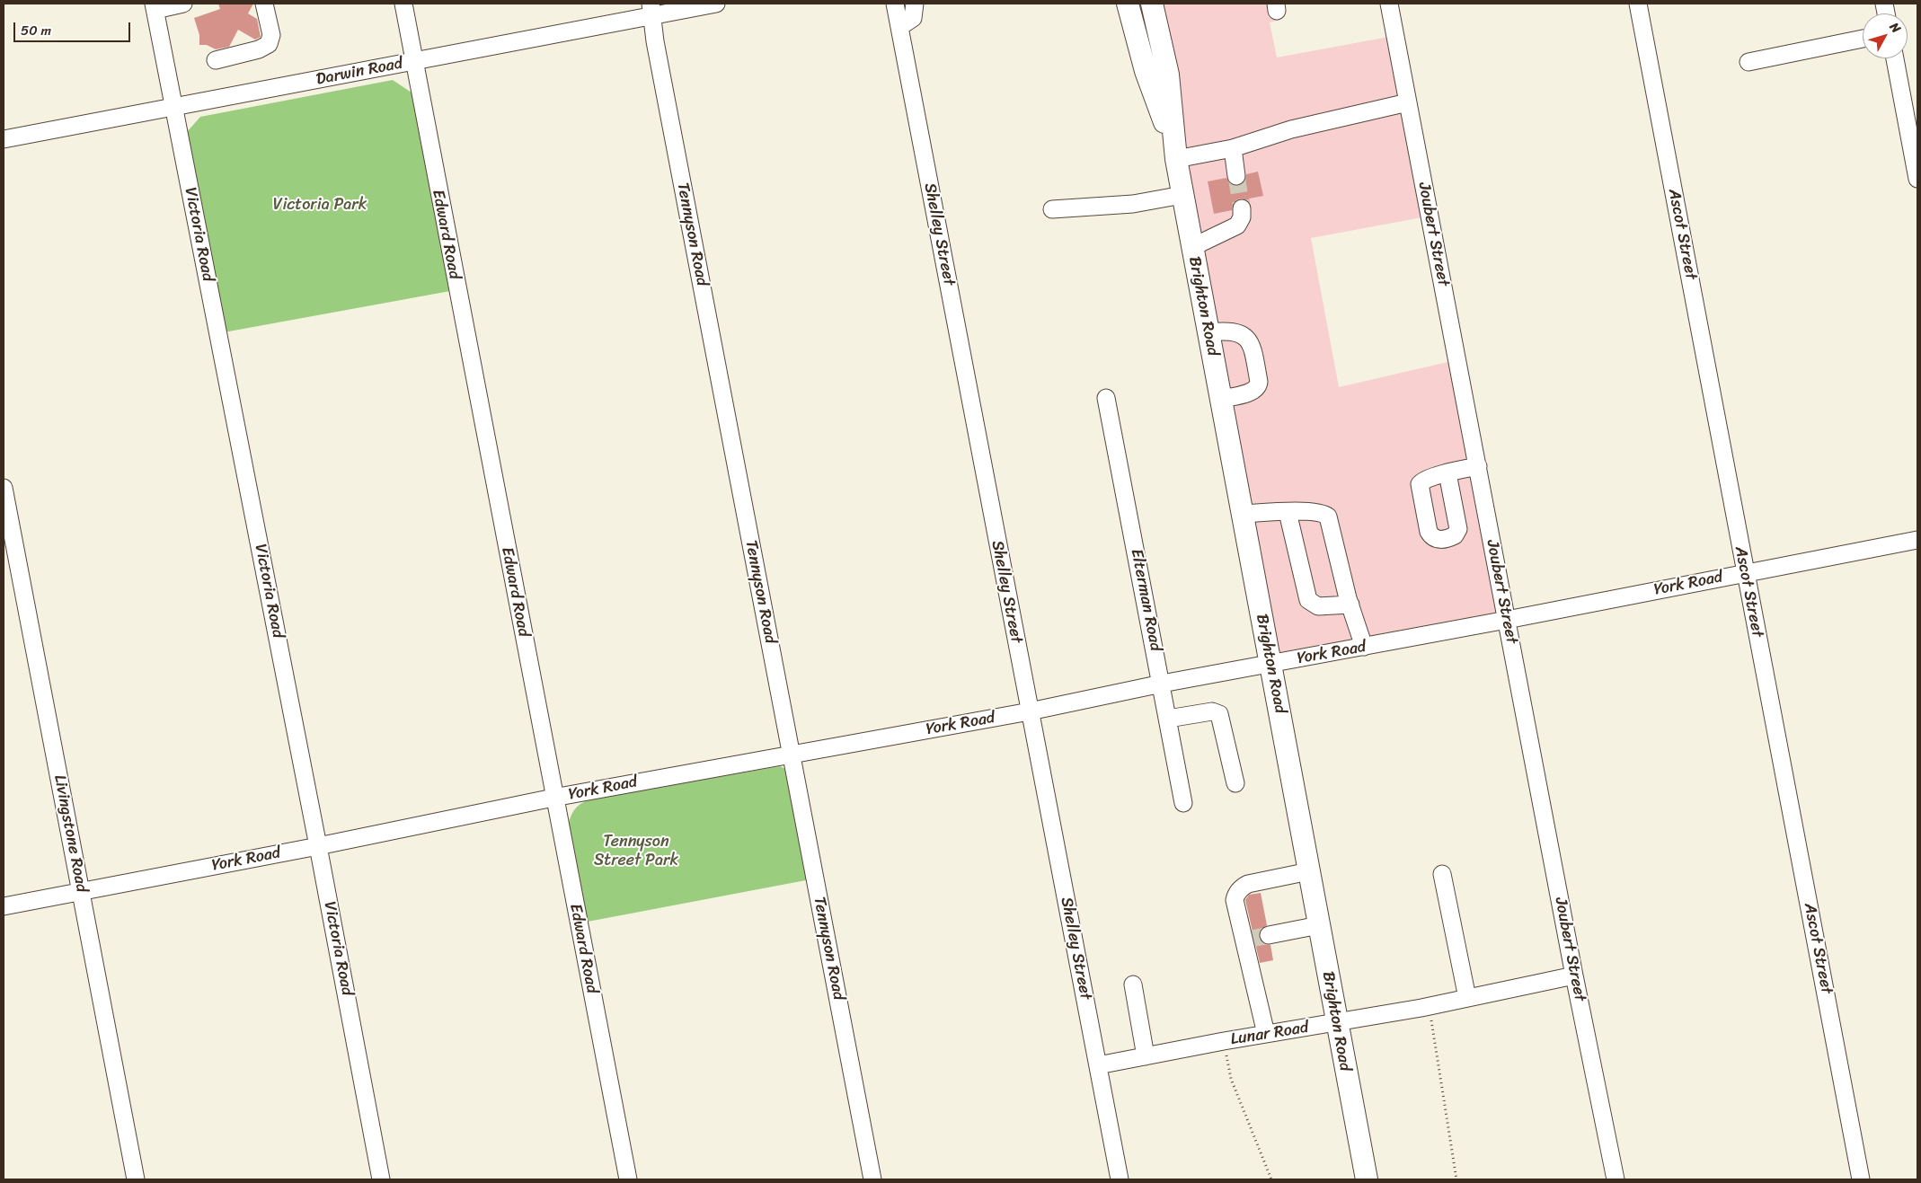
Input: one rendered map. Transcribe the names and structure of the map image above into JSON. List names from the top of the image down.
{
  "streets": {
    "main road": ["Brighton Road"],
    "street": [
      "Darwin Road",
      "Victoria Road",
      "Edward Road",
      "Tennyson Road",
      "Shelley Street",
      "Joubert Street",
      "Ascot Street",
      "York Road",
      "Elterman Road",
      "Livingstone Road",
      "Lunar Road"
    ]
  },
  "crossings": [
    ["Darwin Road", "Victoria Road"],
    ["Darwin Road", "Edward Road"],
    ["Darwin Road", "Tennyson Road"],
    ["Victoria Road", "York Road"],
    ["Edward Road", "York Road"],
    ["Tennyson Road", "York Road"],
    ["Shelley Street", "York Road"],
    ["Shelley Street", "Lunar Road"],
    ["Joubert Street", "York Road"],
    ["Joubert Street", "Lunar Road"],
    ["Ascot Street", "York Road"],
    ["Brighton Road", "York Road"],
    ["Brighton Road", "Lunar Road"],
    ["York Road", "Elterman Road"],
    ["York Road", "Livingstone Road"]
  ],
  "parks": ["Victoria Park", "Tennyson Street Park"],
  "scale_bar": "50 m",
  "north": "top right"
}
